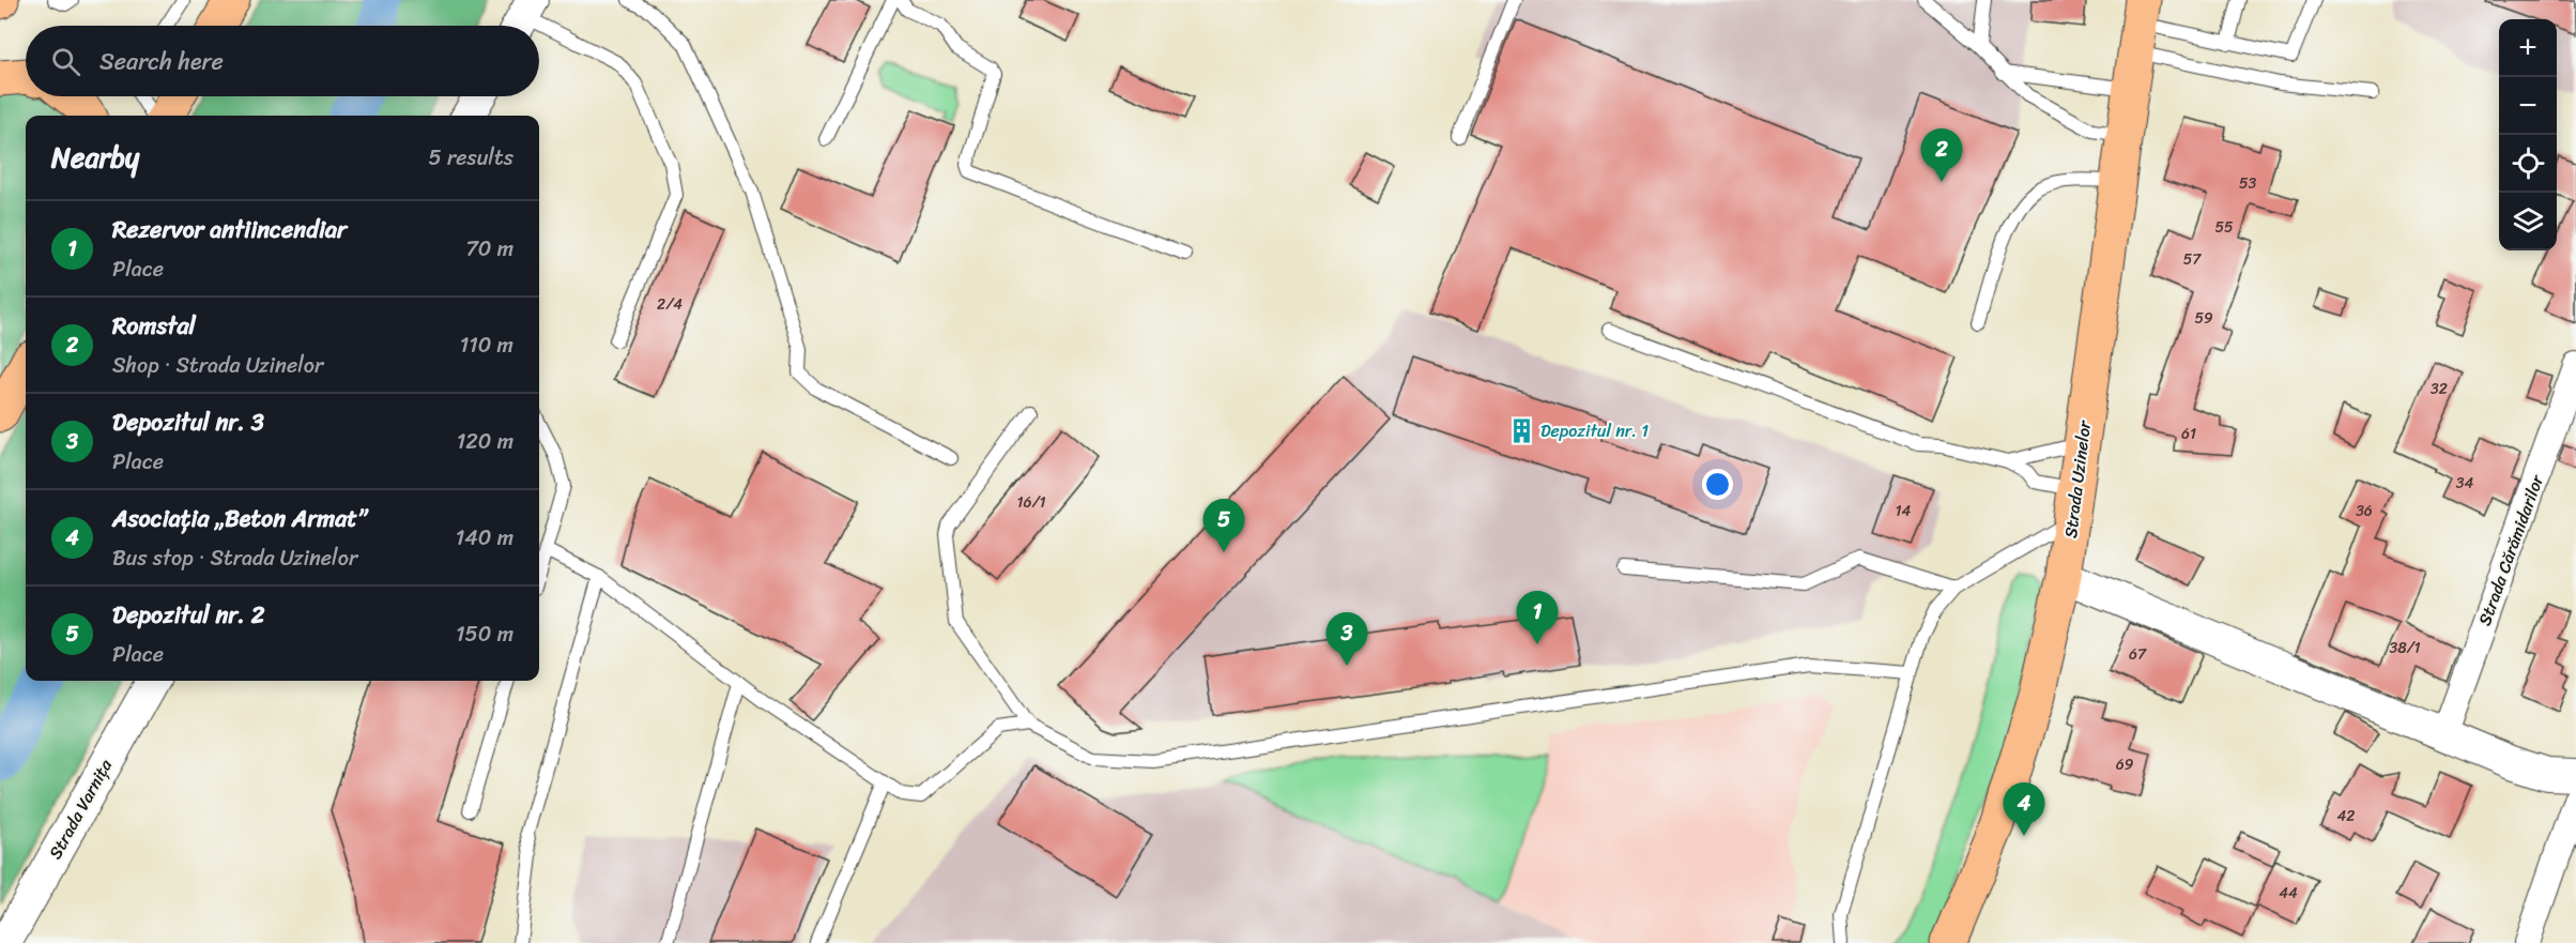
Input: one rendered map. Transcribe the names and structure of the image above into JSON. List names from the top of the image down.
{
  "streets": {
    "main road": ["Strada Uzinelor"],
    "street": ["Strada Cărămidarilor", "Strada Varnița"]
  },
  "places": {
    "building": ["Depozitul nr. 1"]
  },
  "house_numbers": [
    "53",
    "55",
    "57",
    "2/4",
    "59",
    "32",
    "61",
    "34",
    "16/1",
    "14",
    "36",
    "38/1",
    "67",
    "69",
    "42",
    "44"
  ],
  "page": {
    "map_buttons": ["+", "−"],
    "search": "Search here",
    "heading": ["Nearby", "5 results"],
    "pins": [
      "2",
      "5",
      "1",
      "3",
      "4"
    ],
    "list": [
      {
        "mark": "1",
        "name": "Rezervor antiincendiar",
        "note": "Place",
        "value": "70 m"
      },
      {
        "mark": "2",
        "name": "Romstal",
        "note": "Shop · Strada Uzinelor",
        "value": "110 m"
      },
      {
        "mark": "3",
        "name": "Depozitul nr. 3",
        "note": "Place",
        "value": "120 m"
      },
      {
        "mark": "4",
        "name": "Asociația „Beton Armat”",
        "note": "Bus stop · Strada Uzinelor",
        "value": "140 m"
      },
      {
        "mark": "5",
        "name": "Depozitul nr. 2",
        "note": "Place",
        "value": "150 m"
      }
    ]
  }
}
